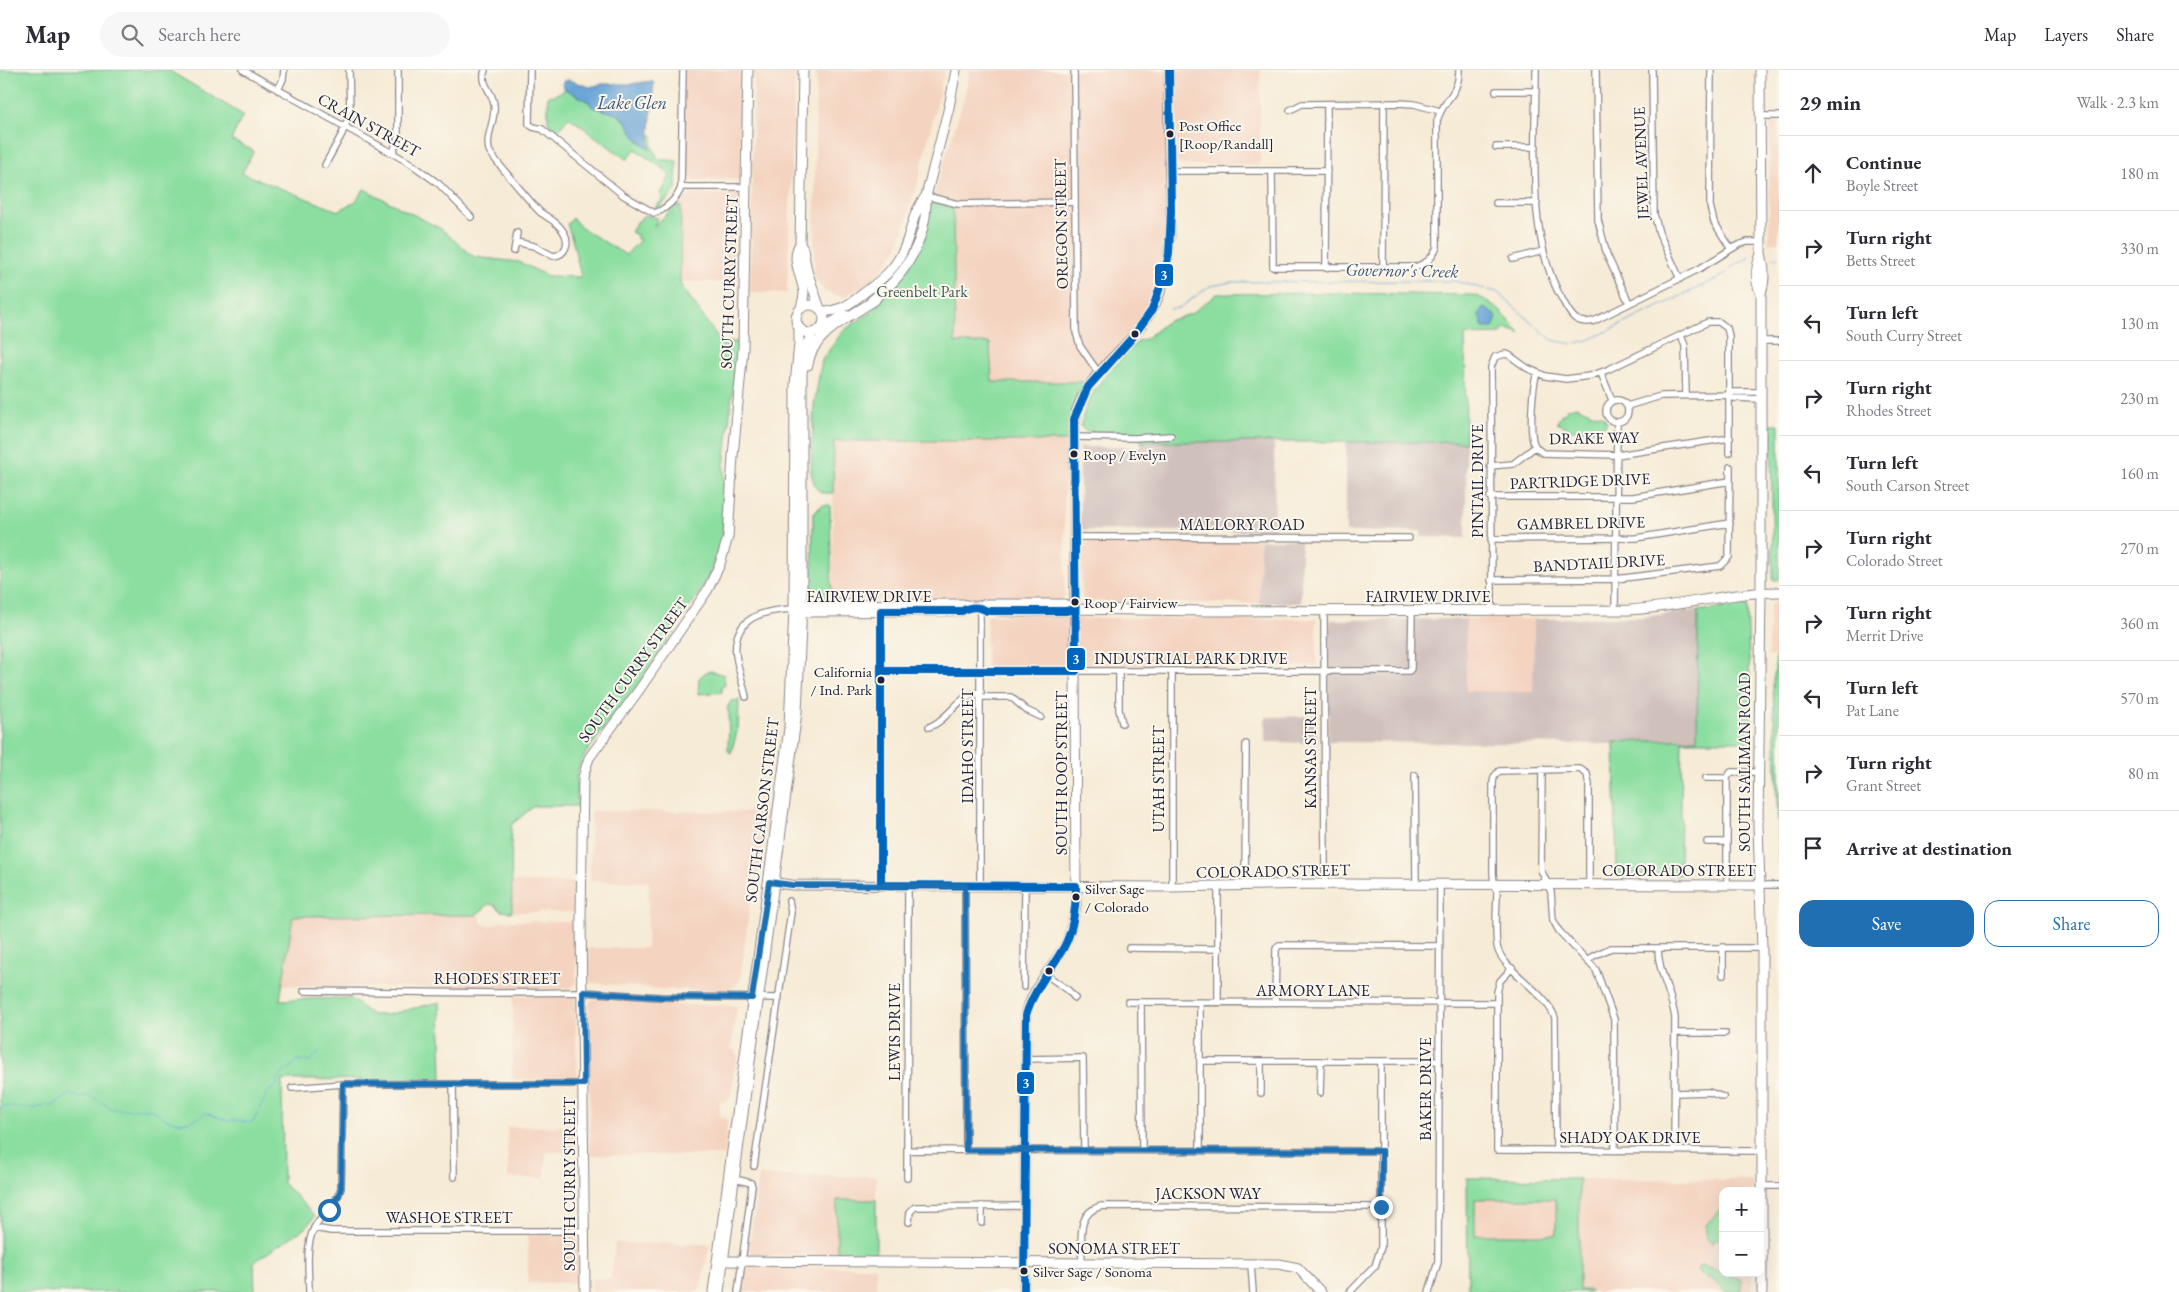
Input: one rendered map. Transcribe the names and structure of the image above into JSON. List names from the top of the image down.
{
  "streets": {
    "street": [
      "CRAIN STREET",
      "JEWEL AVENUE",
      "OREGON STREET",
      "SOUTH CURRY STREET",
      "DRAKE WAY",
      "PINTAIL DRIVE",
      "PARTRIDGE DRIVE",
      "GAMBREL DRIVE",
      "MALLORY ROAD",
      "BANDTAIL DRIVE",
      "FAIRVIEW DRIVE",
      "INDUSTRIAL PARK DRIVE",
      "IDAHO STREET",
      "KANSAS STREET",
      "SOUTH SALIMAN ROAD",
      "SOUTH ROOP STREET",
      "UTAH STREET",
      "SOUTH CARSON STREET",
      "COLORADO STREET",
      "RHODES STREET",
      "ARMORY LANE",
      "LEWIS DRIVE",
      "BAKER DRIVE",
      "SHADY OAK DRIVE",
      "JACKSON WAY",
      "WASHOE STREET",
      "SONOMA STREET"
    ]
  },
  "crossings": [
    ["OREGON STREET", "SOUTH ROOP STREET"],
    ["SOUTH CURRY STREET", "RHODES STREET"],
    ["SOUTH CURRY STREET", "WASHOE STREET"],
    ["DRAKE WAY", "PINTAIL DRIVE"],
    ["PINTAIL DRIVE", "PARTRIDGE DRIVE"],
    ["PINTAIL DRIVE", "GAMBREL DRIVE"],
    ["PINTAIL DRIVE", "BANDTAIL DRIVE"],
    ["PINTAIL DRIVE", "FAIRVIEW DRIVE"],
    ["PARTRIDGE DRIVE", "BANDTAIL DRIVE"],
    ["GAMBREL DRIVE", "BANDTAIL DRIVE"],
    ["MALLORY ROAD", "SOUTH ROOP STREET"],
    ["FAIRVIEW DRIVE", "INDUSTRIAL PARK DRIVE"],
    ["FAIRVIEW DRIVE", "IDAHO STREET"],
    ["FAIRVIEW DRIVE", "KANSAS STREET"],
    ["FAIRVIEW DRIVE", "SOUTH SALIMAN ROAD"],
    ["FAIRVIEW DRIVE", "SOUTH ROOP STREET"],
    ["FAIRVIEW DRIVE", "SOUTH CARSON STREET"],
    ["INDUSTRIAL PARK DRIVE", "IDAHO STREET"],
    ["INDUSTRIAL PARK DRIVE", "KANSAS STREET"],
    ["INDUSTRIAL PARK DRIVE", "SOUTH ROOP STREET"],
    ["INDUSTRIAL PARK DRIVE", "UTAH STREET"],
    ["IDAHO STREET", "COLORADO STREET"],
    ["KANSAS STREET", "COLORADO STREET"],
    ["SOUTH SALIMAN ROAD", "COLORADO STREET"],
    ["SOUTH SALIMAN ROAD", "SHADY OAK DRIVE"],
    ["SOUTH ROOP STREET", "COLORADO STREET"],
    ["UTAH STREET", "COLORADO STREET"],
    ["SOUTH CARSON STREET", "COLORADO STREET"],
    ["SOUTH CARSON STREET", "RHODES STREET"],
    ["SOUTH CARSON STREET", "SONOMA STREET"],
    ["COLORADO STREET", "LEWIS DRIVE"],
    ["COLORADO STREET", "BAKER DRIVE"],
    ["ARMORY LANE", "BAKER DRIVE"],
    ["ARMORY LANE", "SHADY OAK DRIVE"],
    ["JACKSON WAY", "SONOMA STREET"]
  ],
  "water": ["Lake Glen", "Governor's Creek"],
  "parks": ["Greenbelt Park"],
  "places": [
    "Post Office [Roop/Randall]",
    "Roop / Evelyn",
    "Roop / Fairview",
    "California / Ind. Park",
    "Silver Sage / Colorado",
    "Silver Sage / Sonoma"
  ],
  "lines": ["transit line 3"],
  "page": {
    "header": "Map",
    "search": "Search here",
    "nav": ["Map", "Layers", "Share"],
    "heading": ["29 min", "Walk · 2.3 km"],
    "list": [
      ["Continue", "Boyle Street", "180 m"],
      ["Turn right", "Betts Street", "330 m"],
      ["Turn left", "South Curry Street", "130 m"],
      ["Turn right", "Rhodes Street", "230 m"],
      ["Turn left", "South Carson Street", "160 m"],
      ["Turn right", "Colorado Street", "270 m"],
      ["Turn right", "Merrit Drive", "360 m"],
      ["Turn left", "Pat Lane", "570 m"],
      ["Turn right", "Grant Street", "80 m"],
      "Arrive at destination"
    ],
    "buttons": ["Save", "Share"],
    "map_buttons": ["+", "−"]
  }
}
